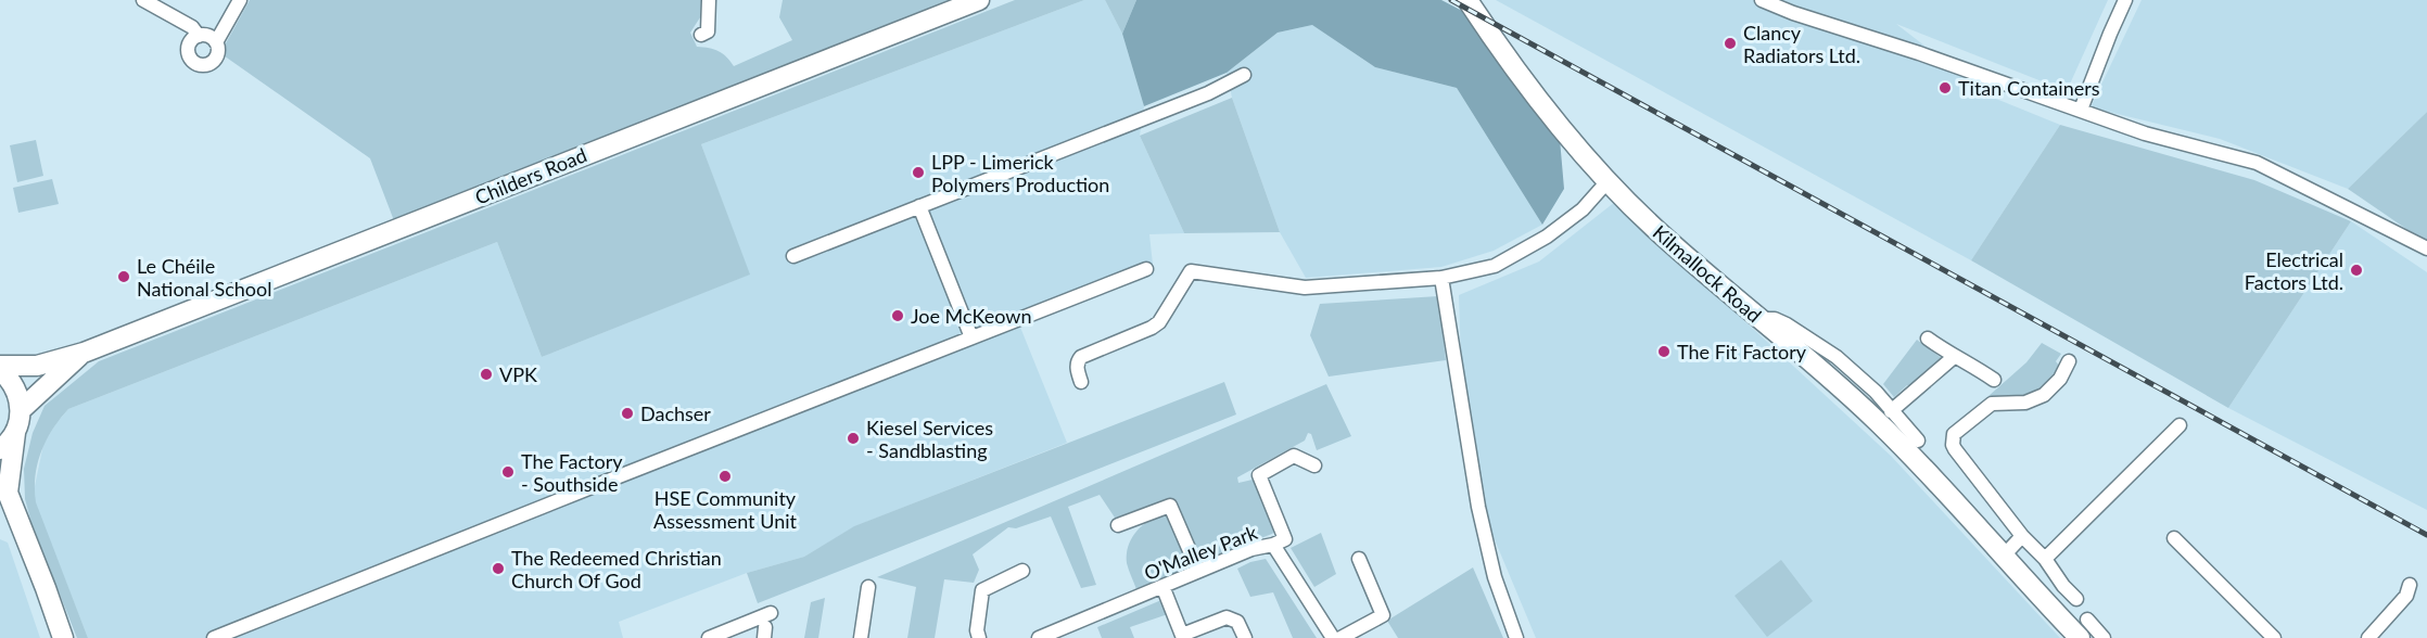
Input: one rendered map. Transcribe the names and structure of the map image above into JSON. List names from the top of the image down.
{
  "streets": {
    "main road": ["Childers Road", "Kilmallock Road"],
    "street": ["O'Malley Park"]
  },
  "places": [
    "Clancy Radiators Ltd.",
    "Titan Containers",
    "LPP - Limerick Polymers Production",
    "Electrical Factors Ltd.",
    "Le Chéile National School",
    "Joe McKeown",
    "The Fit Factory",
    "VPK",
    "Dachser",
    "Kiesel Services - Sandblasting",
    "The Factory - Southside",
    "HSE Community Assessment Unit",
    "The Redeemed Christian Church Of God"
  ]
}
